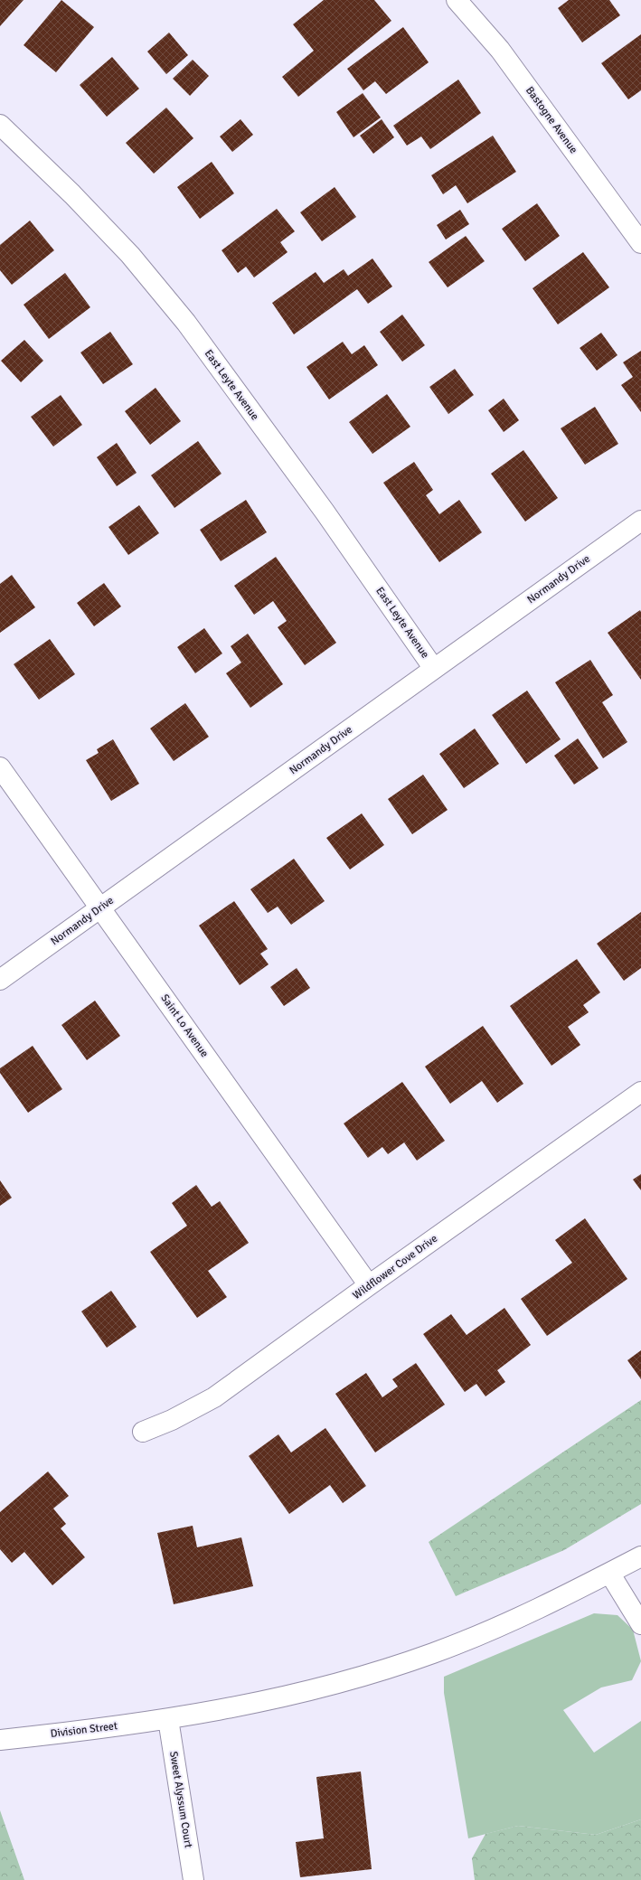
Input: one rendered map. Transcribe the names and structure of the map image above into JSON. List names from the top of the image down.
{
  "streets": {
    "street": [
      "Bastogne Avenue",
      "East Leyte Avenue",
      "Normandy Drive",
      "Saint Lo Avenue",
      "Wildflower Cove Drive",
      "Division Street",
      "Sweet Alyssum Court"
    ]
  },
  "crossings": [
    ["East Leyte Avenue", "Normandy Drive"],
    ["Normandy Drive", "Saint Lo Avenue"],
    ["Saint Lo Avenue", "Wildflower Cove Drive"],
    ["Division Street", "Sweet Alyssum Court"]
  ]
}
